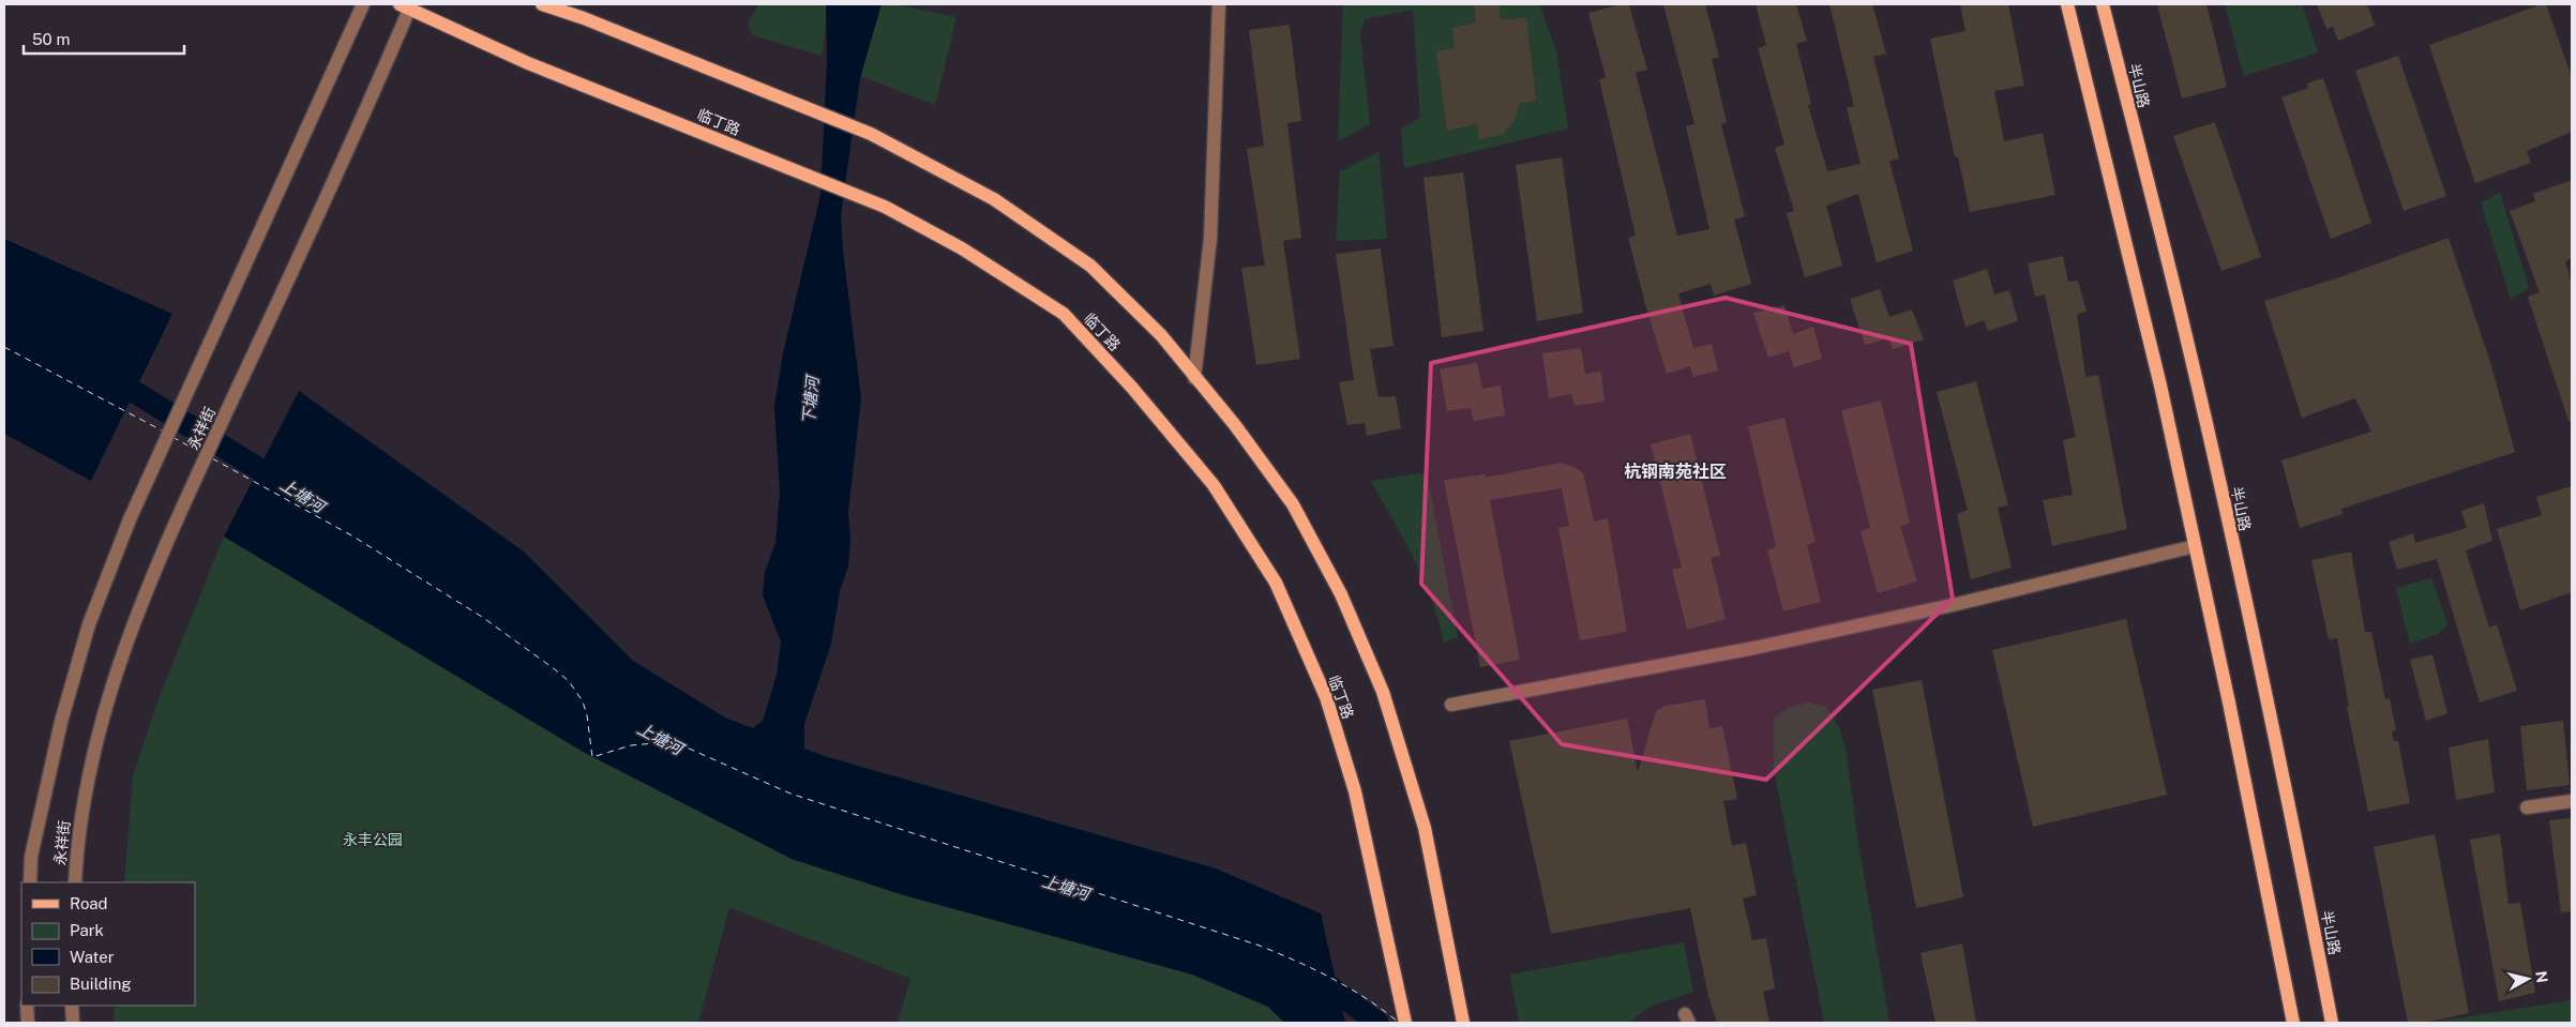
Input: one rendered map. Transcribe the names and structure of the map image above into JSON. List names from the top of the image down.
{
  "streets": {
    "main road": ["半山路", "临丁路"],
    "street": ["永祥街"]
  },
  "crossings": [
    ["临丁路", "永祥街"]
  ],
  "districts": ["杭钢南苑社区"],
  "water": ["下塘河", "上塘河"],
  "parks": ["永丰公园"],
  "legend": [
    "Road",
    "Park",
    "Water",
    "Building"
  ],
  "scale_bar": "50 m",
  "north": "right"
}
